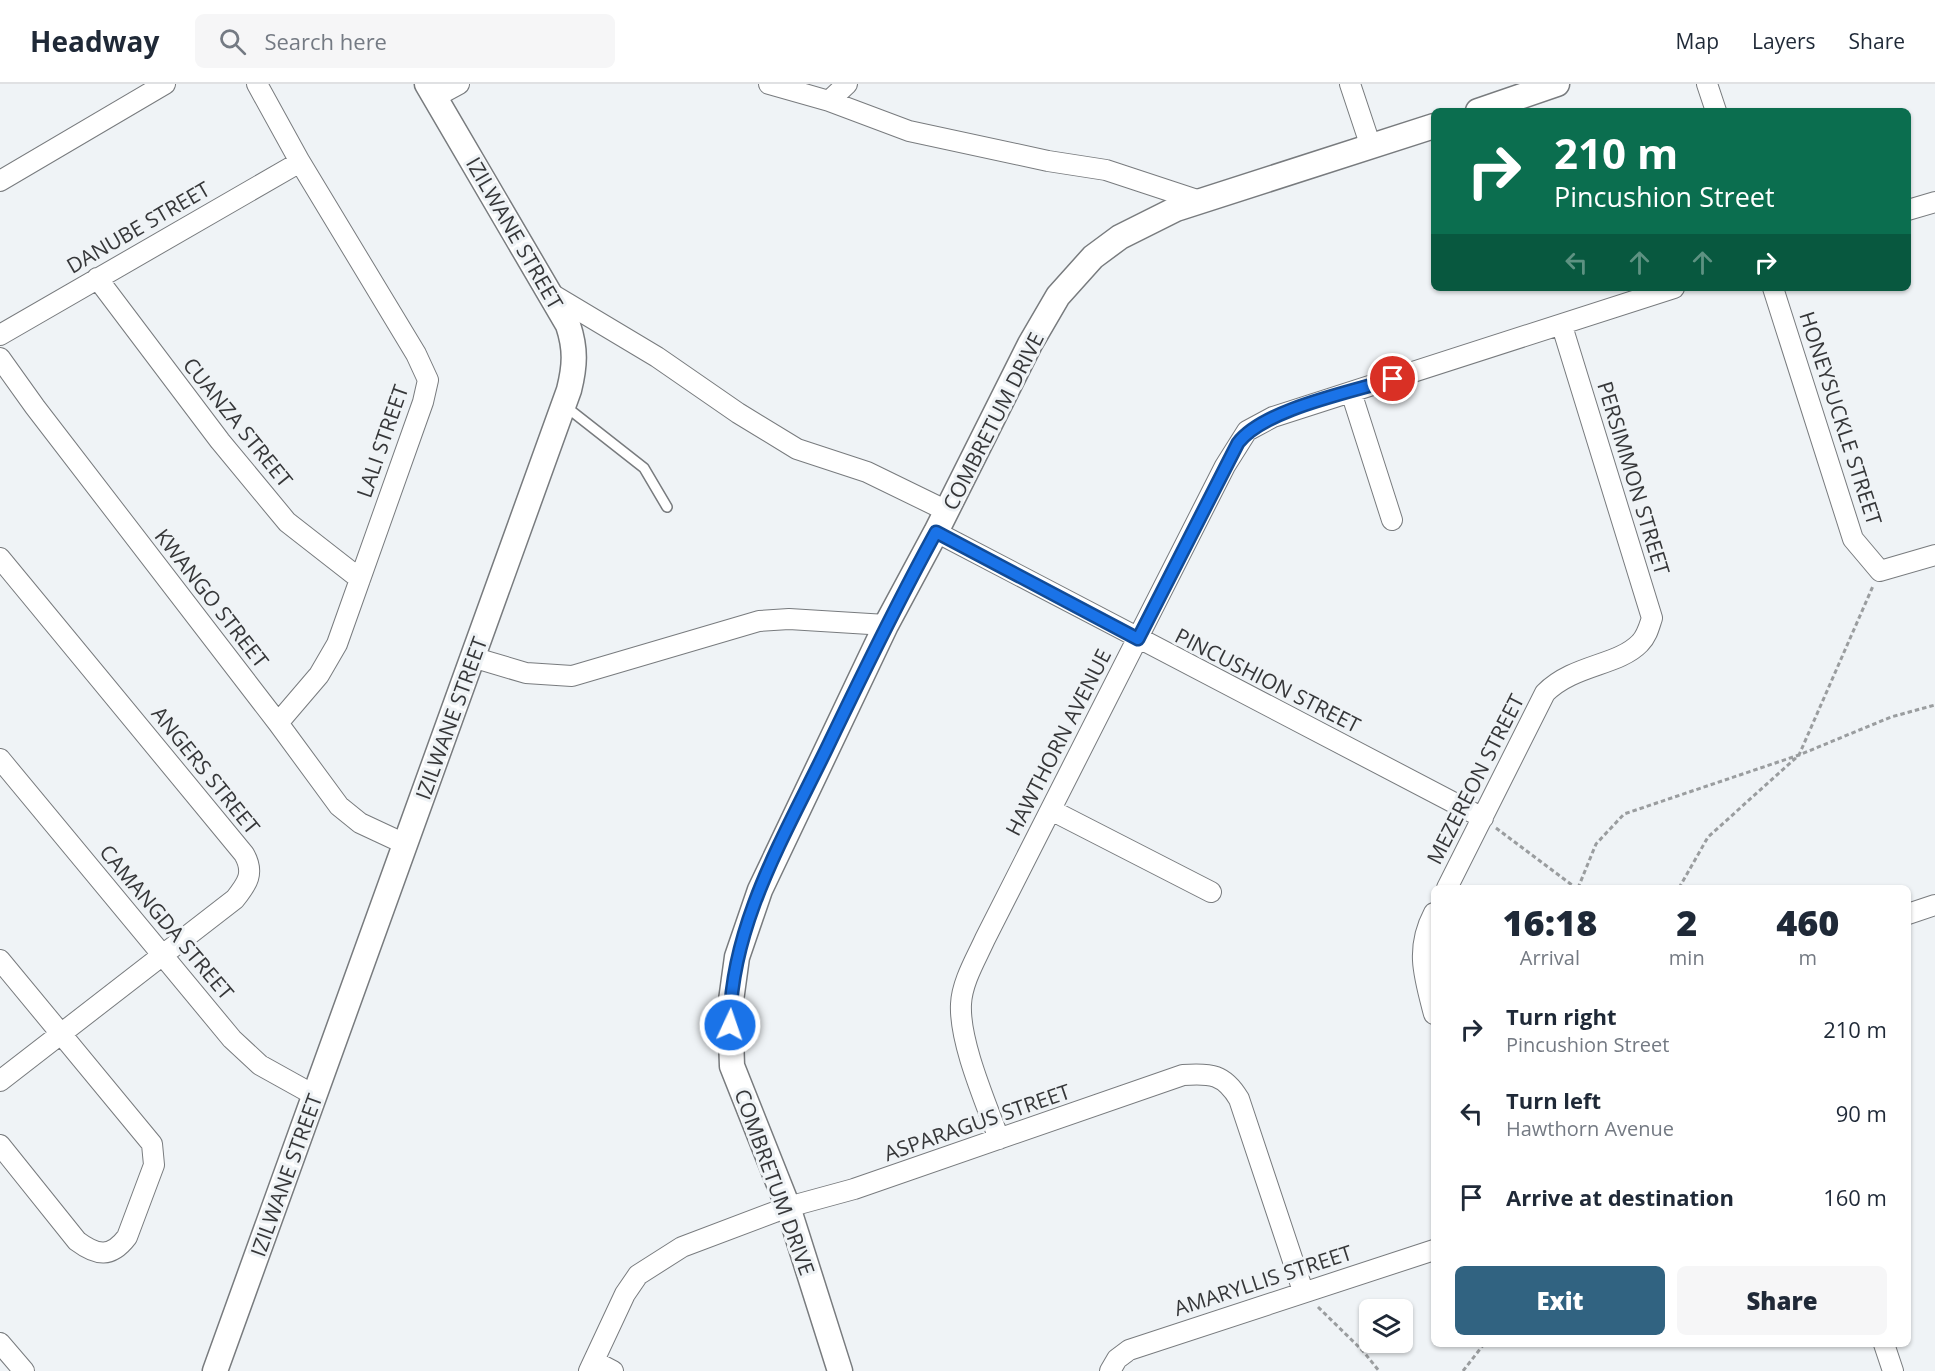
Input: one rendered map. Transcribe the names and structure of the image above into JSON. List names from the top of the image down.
{
  "streets": {
    "street": [
      "DANUBE STREET",
      "IZILWANE STREET",
      "HONEYSUCKLE STREET",
      "COMBRETUM DRIVE",
      "CUANZA STREET",
      "LALI STREET",
      "PERSIMMON STREET",
      "KWANGO STREET",
      "PINCUSHION STREET",
      "HAWTHORN AVENUE",
      "ANGERS STREET",
      "MEZEREON STREET",
      "CAMANGDA STREET",
      "ASPARAGUS STREET",
      "AMARYLLIS STREET"
    ]
  },
  "crossings": [
    ["DANUBE STREET", "CUANZA STREET"],
    ["DANUBE STREET", "LALI STREET"],
    ["IZILWANE STREET", "KWANGO STREET"],
    ["IZILWANE STREET", "CAMANGDA STREET"],
    ["COMBRETUM DRIVE", "PINCUSHION STREET"],
    ["COMBRETUM DRIVE", "ASPARAGUS STREET"],
    ["CUANZA STREET", "LALI STREET"],
    ["LALI STREET", "KWANGO STREET"],
    ["PERSIMMON STREET", "HAWTHORN AVENUE"],
    ["PERSIMMON STREET", "MEZEREON STREET"],
    ["PINCUSHION STREET", "HAWTHORN AVENUE"],
    ["PINCUSHION STREET", "MEZEREON STREET"],
    ["HAWTHORN AVENUE", "ASPARAGUS STREET"],
    ["ANGERS STREET", "CAMANGDA STREET"],
    ["ASPARAGUS STREET", "AMARYLLIS STREET"]
  ],
  "page": {
    "header": "Headway",
    "search": "Search here",
    "nav": ["Map", "Layers", "Share"],
    "turn": ["210 m", "Pincushion Street"],
    "eta": [
      "16:18",
      "Arrival",
      "2",
      "min",
      "460",
      "m"
    ],
    "list": [
      {
        "name": "Turn right",
        "note": "Pincushion Street",
        "value": "210 m"
      },
      {
        "name": "Turn left",
        "note": "Hawthorn Avenue",
        "value": "90 m"
      },
      {
        "name": "Arrive at destination",
        "value": "160 m"
      }
    ],
    "buttons": ["Exit", "Share"]
  }
}
